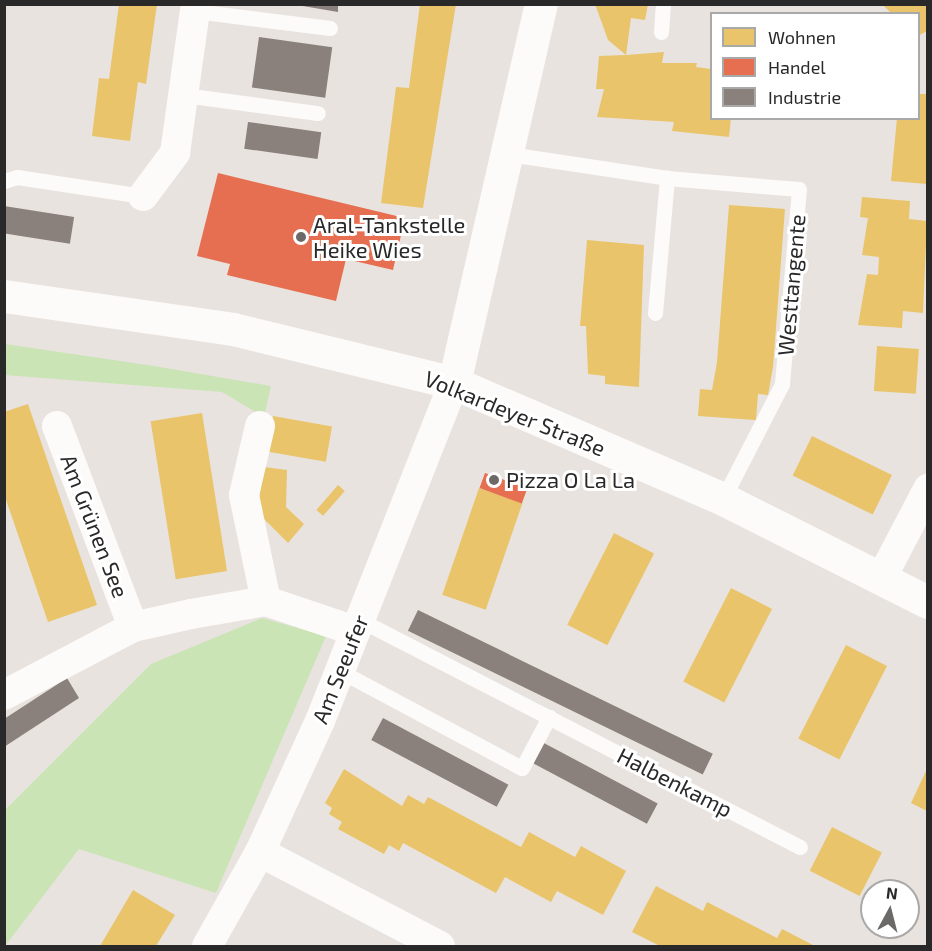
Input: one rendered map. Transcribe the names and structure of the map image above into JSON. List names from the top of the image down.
{
  "streets": {
    "main road": ["Volkardeyer Straße"],
    "street": ["Am Grünen See", "Am Seeufer"],
    "lane": ["Westtangente", "Halbenkamp"]
  },
  "crossings": [
    ["Westtangente", "Volkardeyer Straße"],
    ["Volkardeyer Straße", "Am Seeufer"],
    ["Am Grünen See", "Am Seeufer"],
    ["Am Grünen See", "Halbenkamp"],
    ["Am Seeufer", "Halbenkamp"]
  ],
  "places": ["Aral-Tankstelle Heike Wies", "Pizza O La La"],
  "legend": ["Wohnen", "Handel", "Industrie"],
  "north": "top"
}
